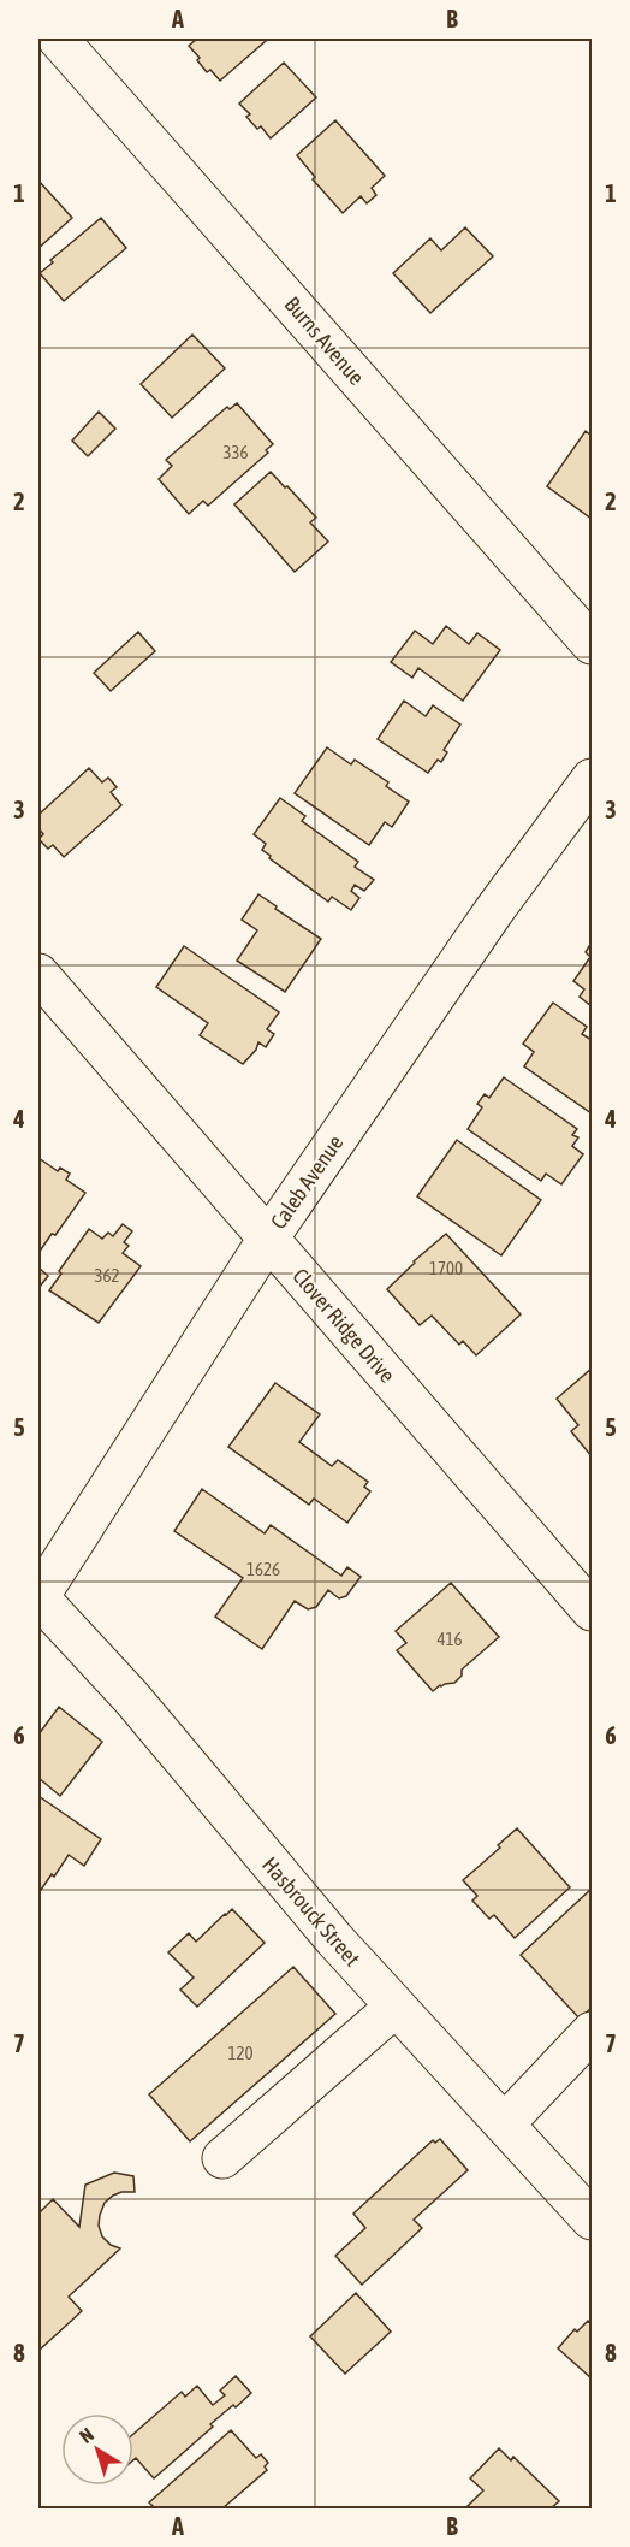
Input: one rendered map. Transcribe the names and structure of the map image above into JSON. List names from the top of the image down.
{
  "streets": {
    "street": [
      "Burns Avenue",
      "Caleb Avenue",
      "Clover Ridge Drive",
      "Hasbrouck Street"
    ]
  },
  "crossings": [
    ["Caleb Avenue", "Clover Ridge Drive"],
    ["Caleb Avenue", "Hasbrouck Street"]
  ],
  "house_numbers": [
    "336",
    "1700",
    "362",
    "1626",
    "416",
    "120"
  ],
  "north": "top left",
  "grid": {
    "columns": ["A", "B"],
    "rows": [
      "1",
      "2",
      "3",
      "4",
      "5",
      "6",
      "7",
      "8"
    ]
  }
}
